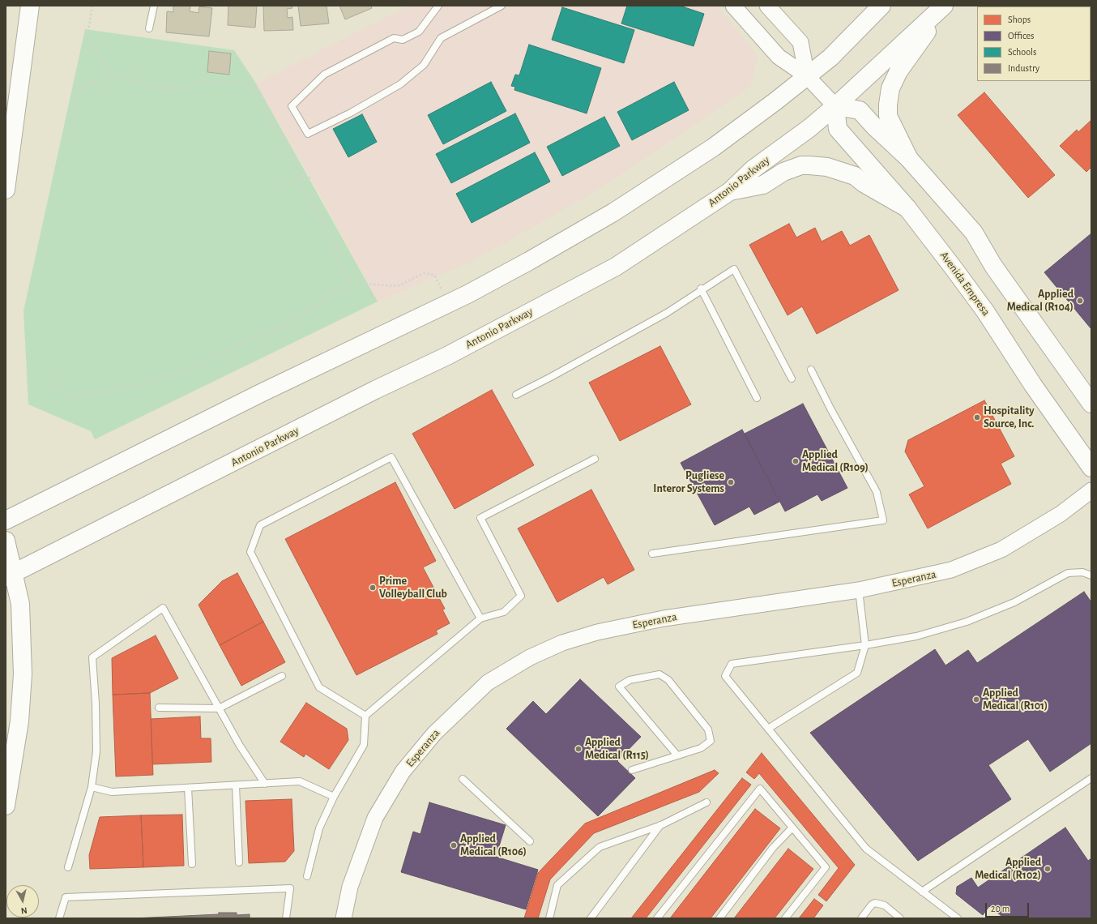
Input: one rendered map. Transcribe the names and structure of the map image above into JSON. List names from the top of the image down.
{
  "streets": {
    "main road": ["Antonio Parkway", "Avenida Empresa"],
    "street": ["Esperanza"]
  },
  "crossings": [
    ["Antonio Parkway", "Avenida Empresa"]
  ],
  "places": [
    "Applied Medical (R104)",
    "Hospitality Source, Inc.",
    "Applied Medical (R109)",
    "Pugliese Interor Systems",
    "Prime Volleyball Club",
    "Applied Medical (R101)",
    "Applied Medical (R115)",
    "Applied Medical (R106)",
    "Applied Medical (R102)"
  ],
  "legend": [
    "Shops",
    "Offices",
    "Schools",
    "Industry"
  ],
  "scale_bar": "20 m",
  "north": "bottom"
}
